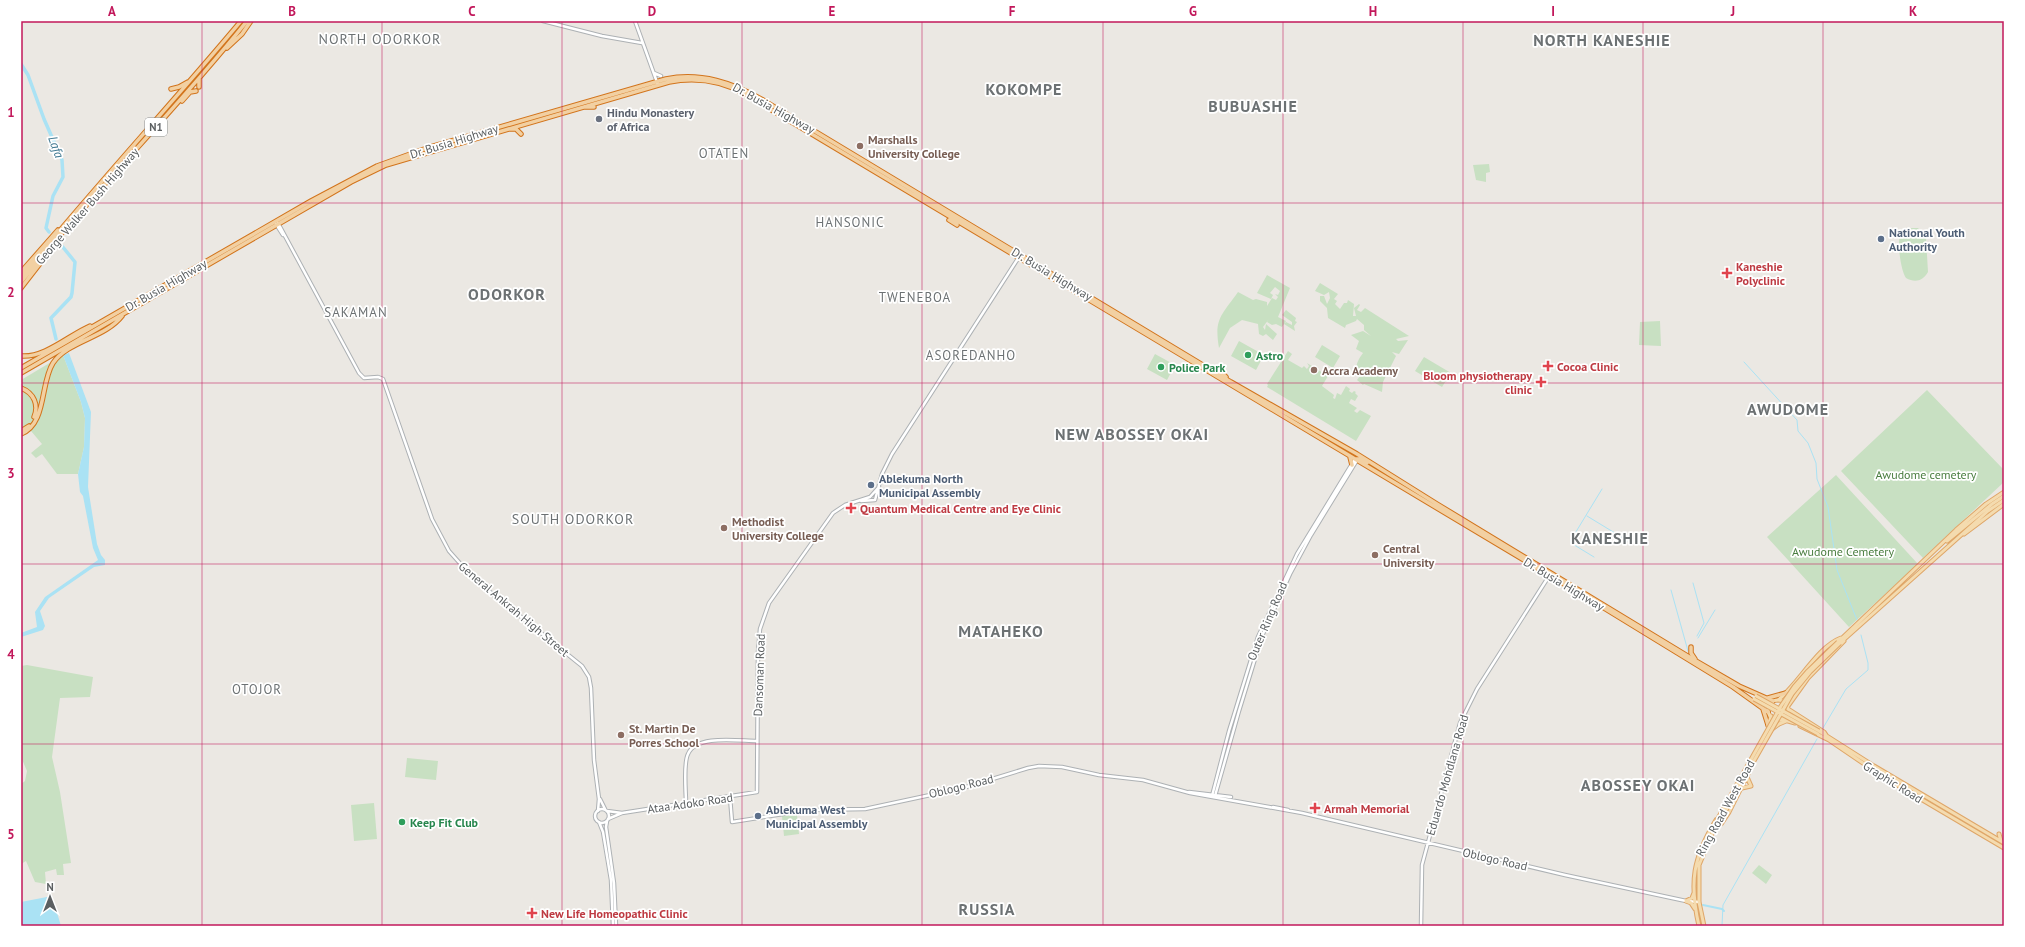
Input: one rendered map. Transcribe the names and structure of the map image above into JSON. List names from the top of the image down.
{
  "streets": {
    "highway": ["Dr. Busia Highway", "N1", "George Walker Bush Highway"],
    "main road": [
      "General Ankrah High Street",
      "Outer Ring Road",
      "Dansoman Road",
      "Eduardo Mohdlana Road",
      "Graphic Road",
      "Oblogo Road",
      "Ataa Adoko Road",
      "Ring Road West Road"
    ]
  },
  "crossings": [
    ["Dr. Busia Highway", "General Ankrah High Street"],
    ["Dr. Busia Highway", "Outer Ring Road"],
    ["Dr. Busia Highway", "Eduardo Mohdlana Road"],
    ["Dr. Busia Highway", "Graphic Road"],
    ["Dr. Busia Highway", "Ring Road West Road"],
    ["N1", "George Walker Bush Highway"],
    ["General Ankrah High Street", "Ataa Adoko Road"],
    ["Outer Ring Road", "Oblogo Road"],
    ["Dansoman Road", "Ataa Adoko Road"],
    ["Eduardo Mohdlana Road", "Oblogo Road"],
    ["Graphic Road", "Ring Road West Road"],
    ["Oblogo Road", "Ataa Adoko Road"],
    ["Oblogo Road", "Ring Road West Road"]
  ],
  "districts": [
    "NORTH ODORKOR",
    "NORTH KANESHIE",
    "KOKOMPE",
    "BUBUASHIE",
    "OTATEN",
    "HANSONIC",
    "ODORKOR",
    "TWENEBOA",
    "SAKAMAN",
    "ASOREDANHO",
    "AWUDOME",
    "NEW ABOSSEY OKAI",
    "SOUTH ODORKOR",
    "KANESHIE",
    "MATAHEKO",
    "OTOJOR",
    "ABOSSEY OKAI",
    "RUSSIA"
  ],
  "water": ["Lafa"],
  "parks": ["Awudome cemetery", "Awudome Cemetery"],
  "places": {
    "other": [
      "Hindu Monastery of Africa",
      "Marshalls University College",
      "National Youth Authority",
      "Astro",
      "Police Park",
      "Accra Academy",
      "Ablekuma North Municipal Assembly",
      "Methodist University College",
      "Central University",
      "St. Martin De Porres School",
      "Ablekuma West Municipal Assembly",
      "Keep Fit Club"
    ],
    "health": [
      "Kaneshie Polyclinic",
      "Cocoa Clinic",
      "Bloom physiotherapy clinic",
      "Quantum Medical Centre and Eye Clinic",
      "Armah Memorial",
      "New Life Homeopathic Clinic"
    ]
  },
  "north": "top",
  "grid": {
    "columns": [
      "A",
      "B",
      "C",
      "D",
      "E",
      "F",
      "G",
      "H",
      "I",
      "J",
      "K"
    ],
    "rows": [
      "1",
      "2",
      "3",
      "4",
      "5"
    ]
  }
}
